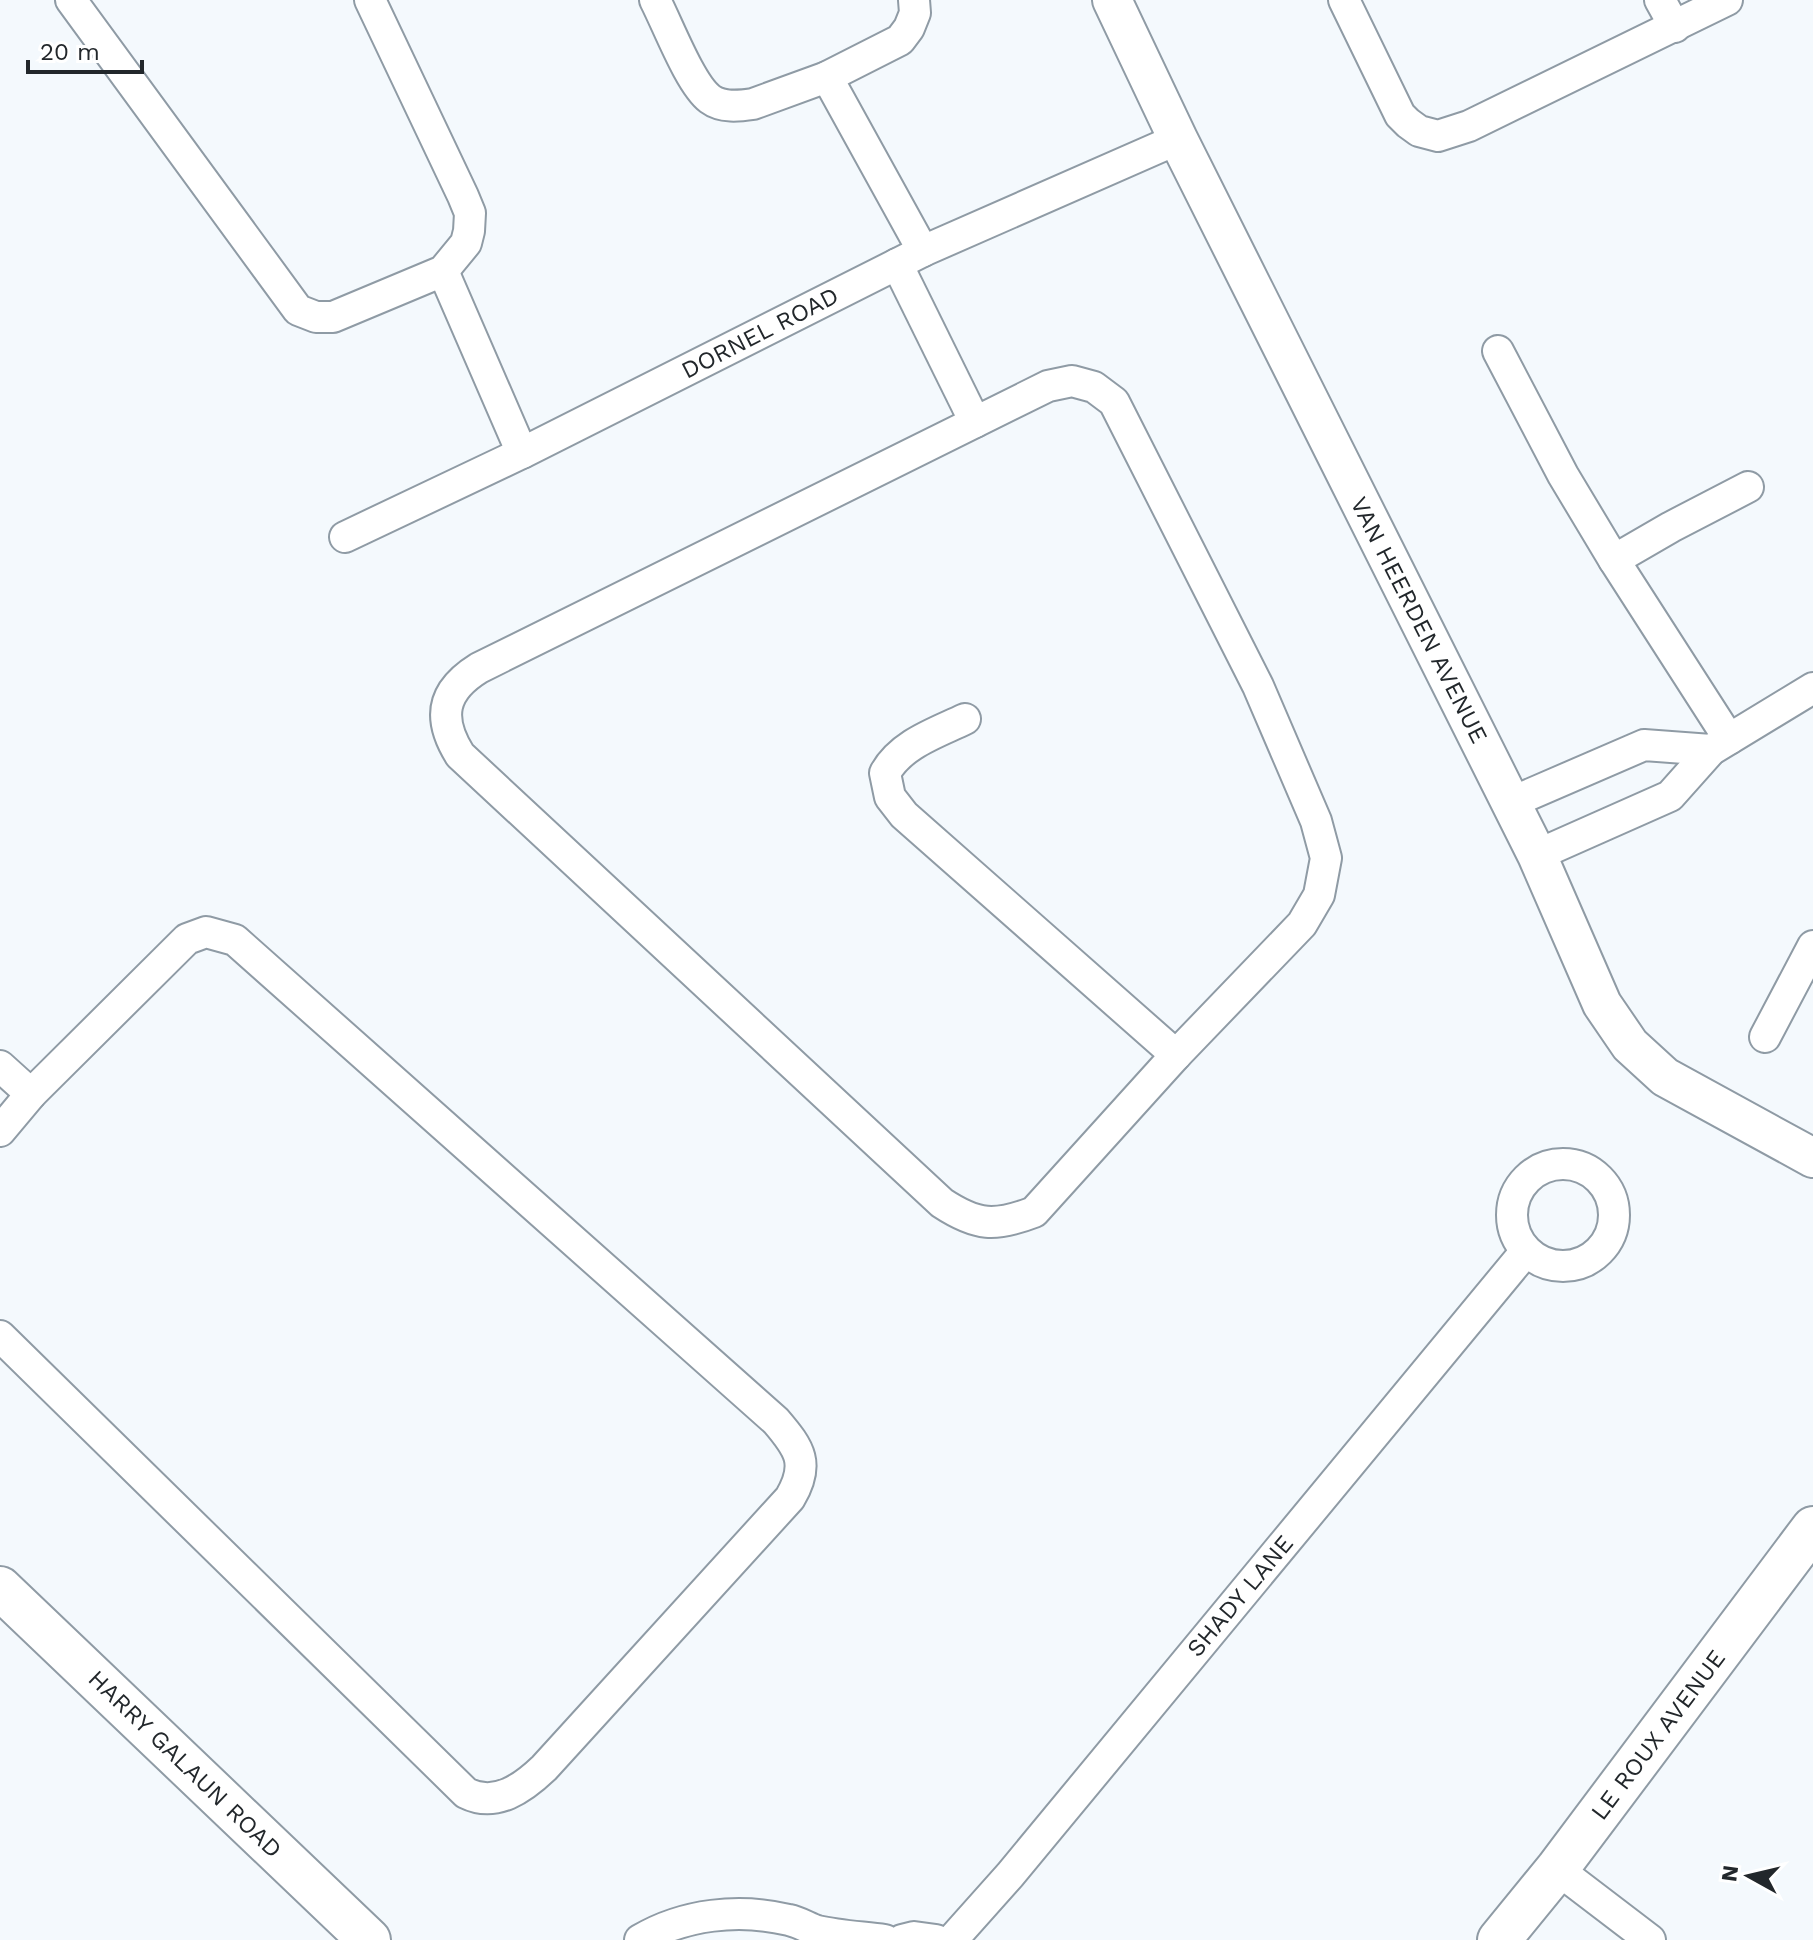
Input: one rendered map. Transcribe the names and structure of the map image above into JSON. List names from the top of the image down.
{
  "streets": {
    "main road": ["LE ROUX AVENUE", "HARRY GALAUN ROAD"],
    "street": ["DORNEL ROAD", "VAN HEERDEN AVENUE", "SHADY LANE"]
  },
  "crossings": [
    ["DORNEL ROAD", "VAN HEERDEN AVENUE"]
  ],
  "scale_bar": "20 m",
  "north": "left"
}
